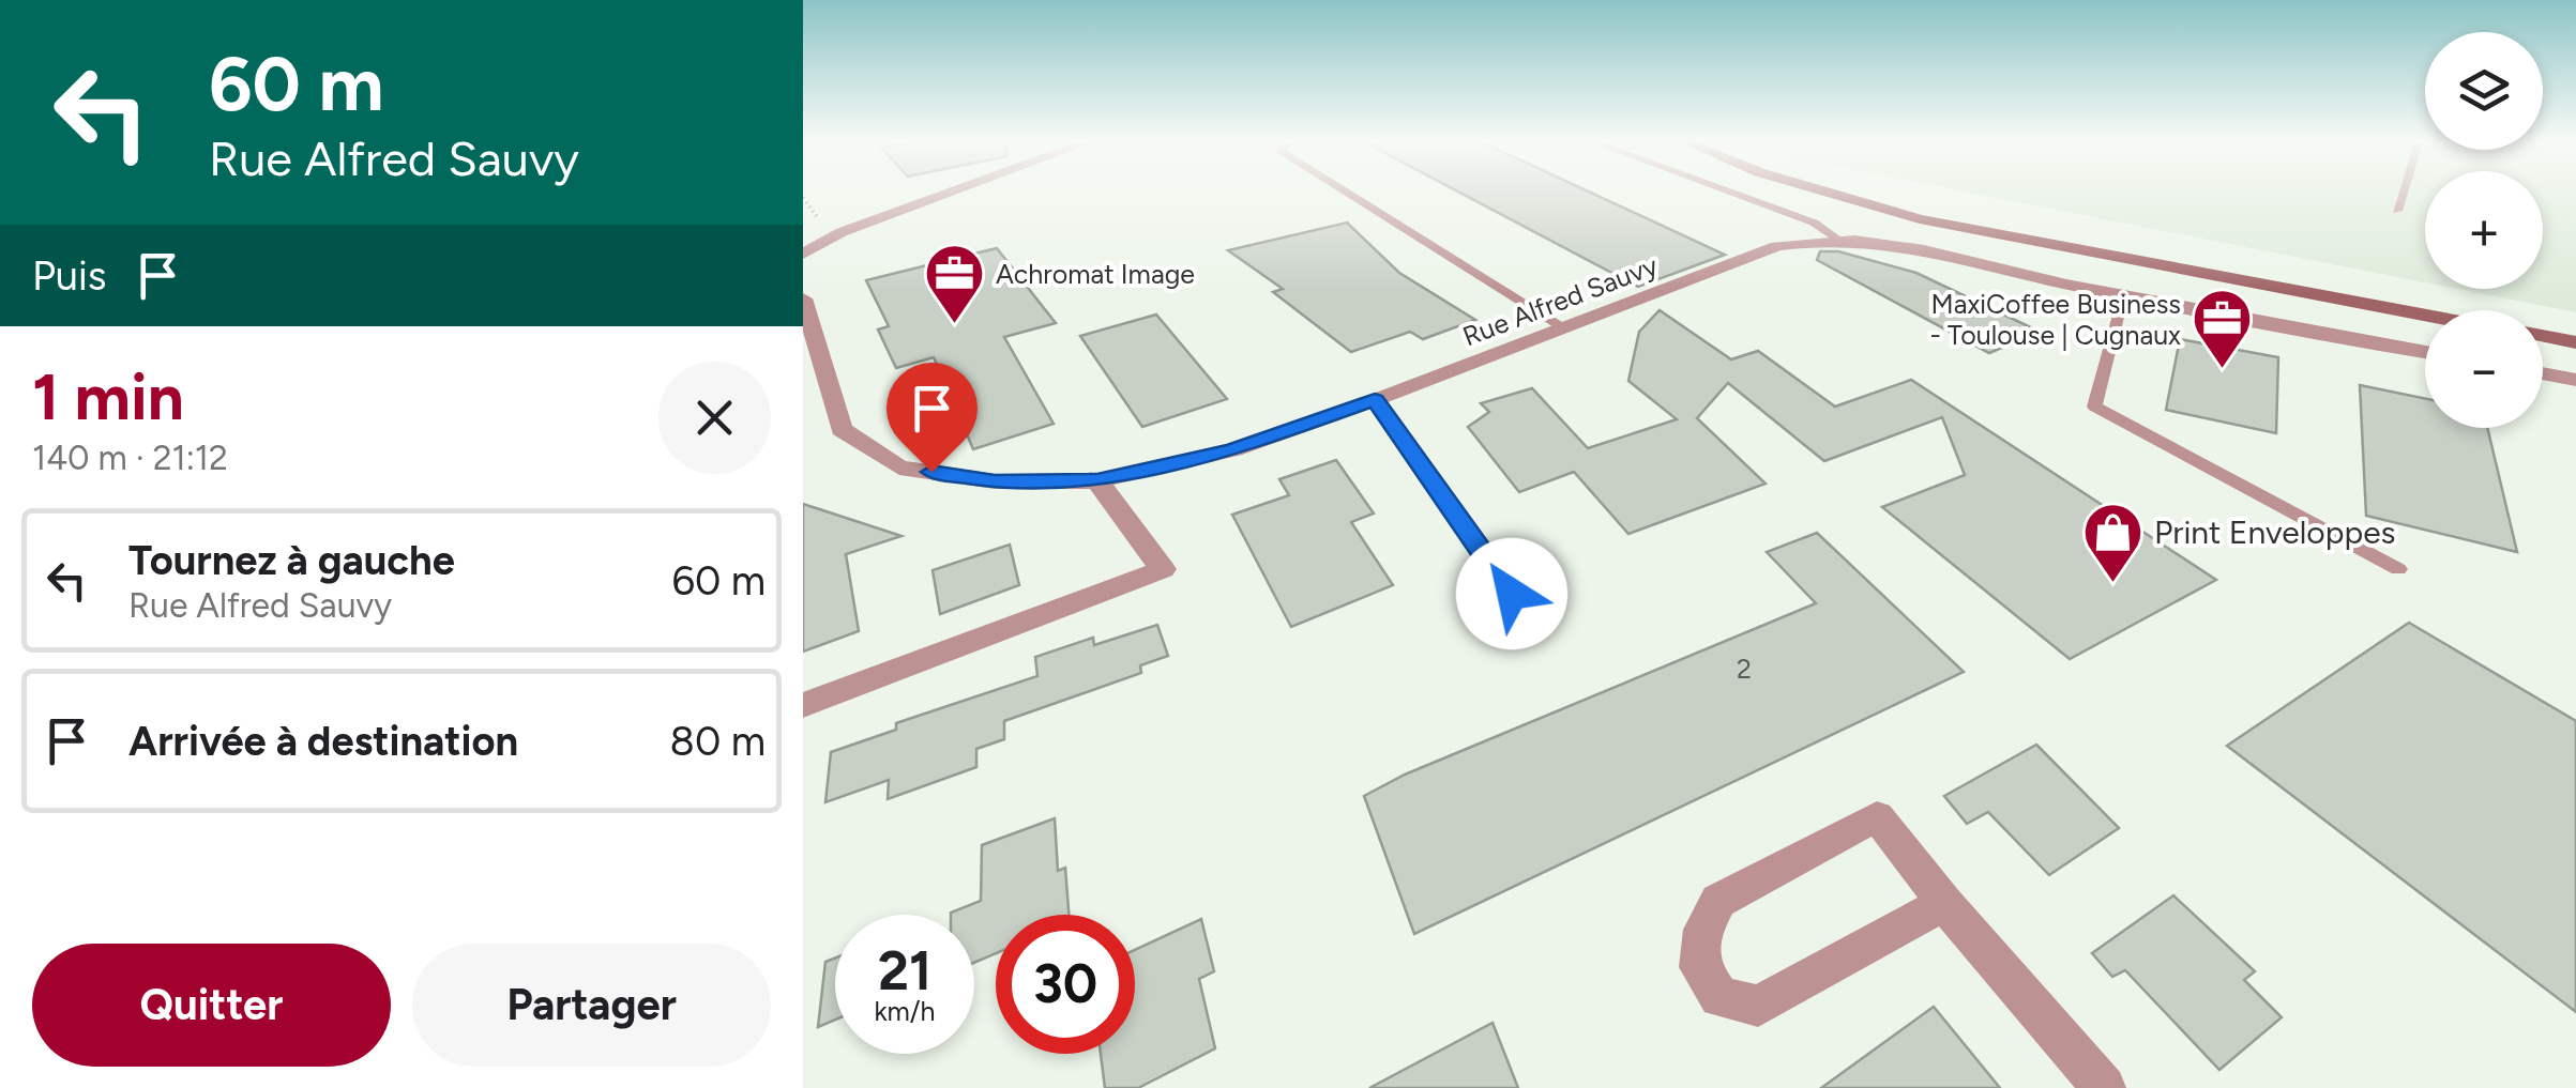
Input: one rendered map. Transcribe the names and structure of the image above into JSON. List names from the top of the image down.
{
  "streets": {
    "street": ["Rue Alfred Sauvy"]
  },
  "places": {
    "office": ["Achromat Image", "MaxiCoffee Business - Toulouse | Cugnaux"],
    "shop": ["Print Enveloppes"]
  },
  "house_numbers": ["2"],
  "page": {
    "turn": ["60 m", "Rue Alfred Sauvy"],
    "map_buttons": ["+", "−"],
    "then": "Puis",
    "heading": ["1 min", "140 m · 21:12"],
    "list": [
      {
        "name": "Tournez à gauche",
        "note": "Rue Alfred Sauvy",
        "value": "60 m"
      },
      {
        "name": "Arrivée à destination",
        "value": "80 m"
      }
    ],
    "speed": "21 km/h",
    "limit": "30",
    "buttons": ["Quitter", "Partager"]
  }
}
